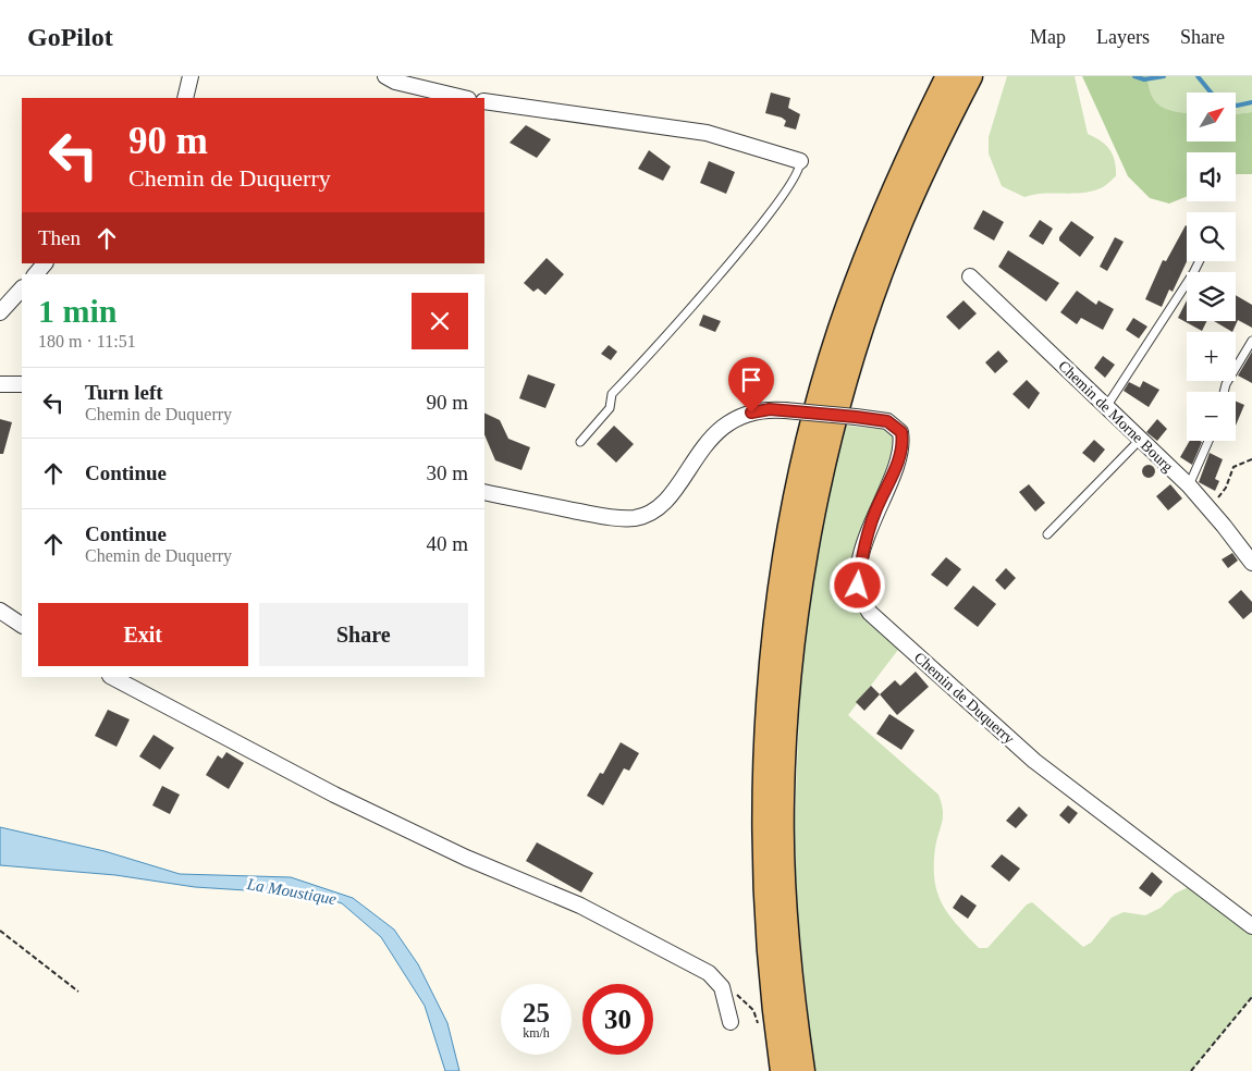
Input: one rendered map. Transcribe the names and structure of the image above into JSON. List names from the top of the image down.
{
  "streets": {
    "street": ["Chemin de Morne Bourg", "Chemin de Duquerry"]
  },
  "water": ["La Moustique"],
  "north": "top right",
  "page": {
    "header": "GoPilot",
    "nav": ["Map", "Layers", "Share"],
    "map_buttons": ["+", "−"],
    "turn": ["90 m", "Chemin de Duquerry"],
    "then": "Then",
    "heading": ["1 min", "180 m · 11:51"],
    "list": [
      {
        "name": "Turn left",
        "note": "Chemin de Duquerry",
        "value": "90 m"
      },
      {
        "name": "Continue",
        "value": "30 m"
      },
      {
        "name": "Continue",
        "note": "Chemin de Duquerry",
        "value": "40 m"
      }
    ],
    "buttons": ["Exit", "Share"],
    "speed": "25 km/h",
    "limit": "30"
  }
}
